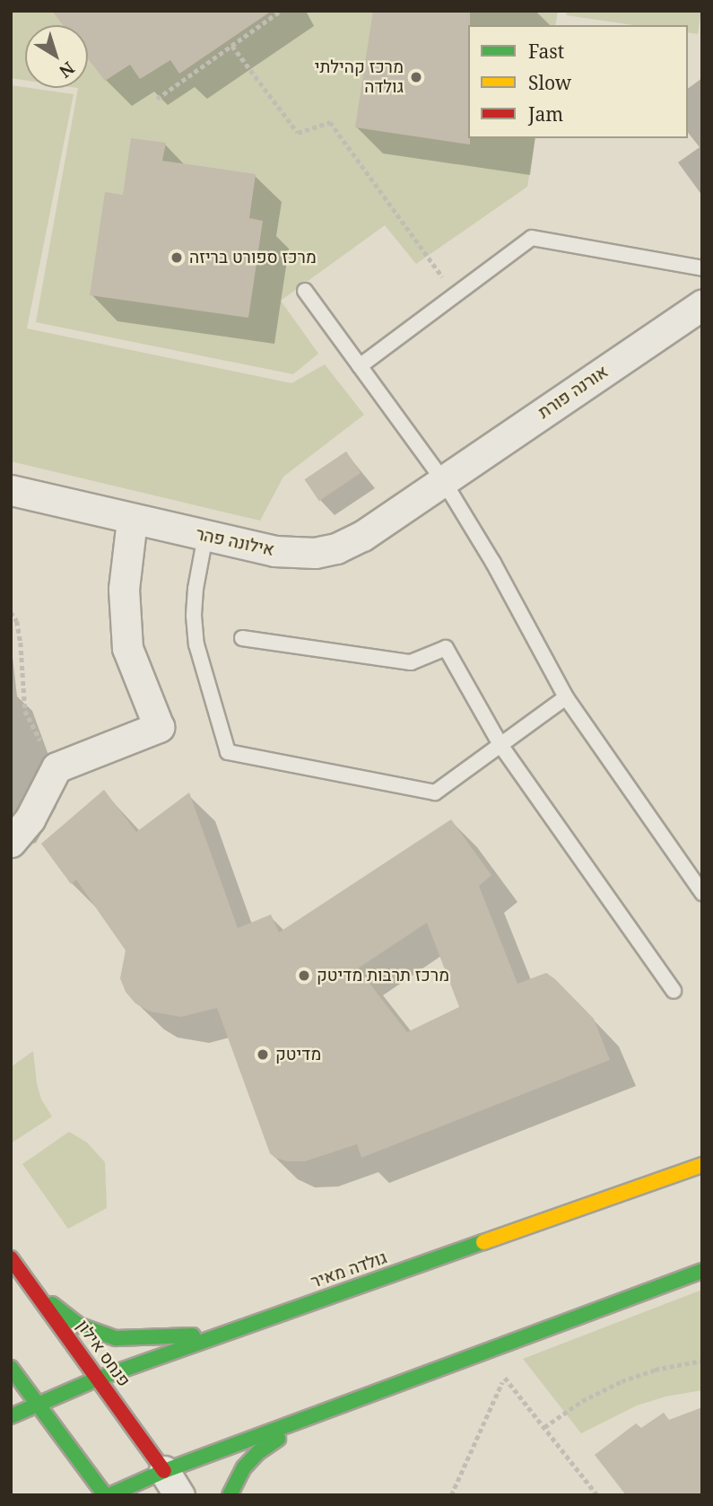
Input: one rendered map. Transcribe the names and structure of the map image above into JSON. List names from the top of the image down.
{
  "streets": {
    "main road": ["גולדה מאיר", "פנחס אילון"],
    "street": ["אורנה פורת", "אילונה פהר"]
  },
  "crossings": [
    ["אורנה פורת", "אילונה פהר"],
    ["גולדה מאיר", "פנחס אילון"]
  ],
  "places": [
    "מרכז קהילתי גולדה",
    "מרכז ספורט בריזה",
    "מרכז תרבות מדיטק",
    "מדיטק"
  ],
  "legend": ["Fast", "Slow", "Jam"],
  "north": "bottom right"
}
